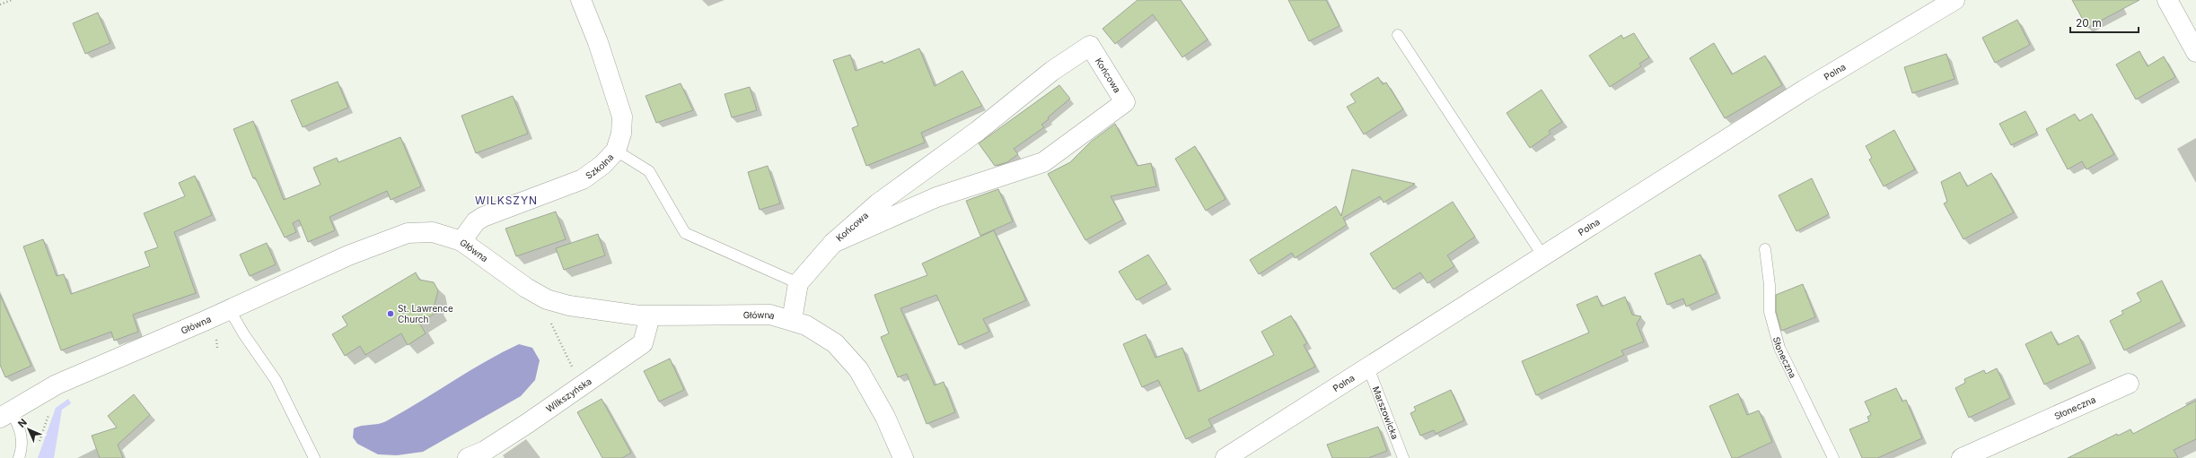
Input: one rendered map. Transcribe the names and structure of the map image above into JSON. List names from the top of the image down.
{
  "streets": {
    "street": [
      "Polna",
      "Końcowa",
      "Szkolna",
      "Główna",
      "Słoneczna",
      "Wilkszyńska"
    ],
    "lane": ["Marszowicka"]
  },
  "crossings": [
    ["Polna", "Marszowicka"],
    ["Szkolna", "Główna"],
    ["Główna", "Wilkszyńska"]
  ],
  "districts": ["WILKSZYN"],
  "places": ["St. Lawrence Church"],
  "scale_bar": "20 m",
  "north": "top left"
}
